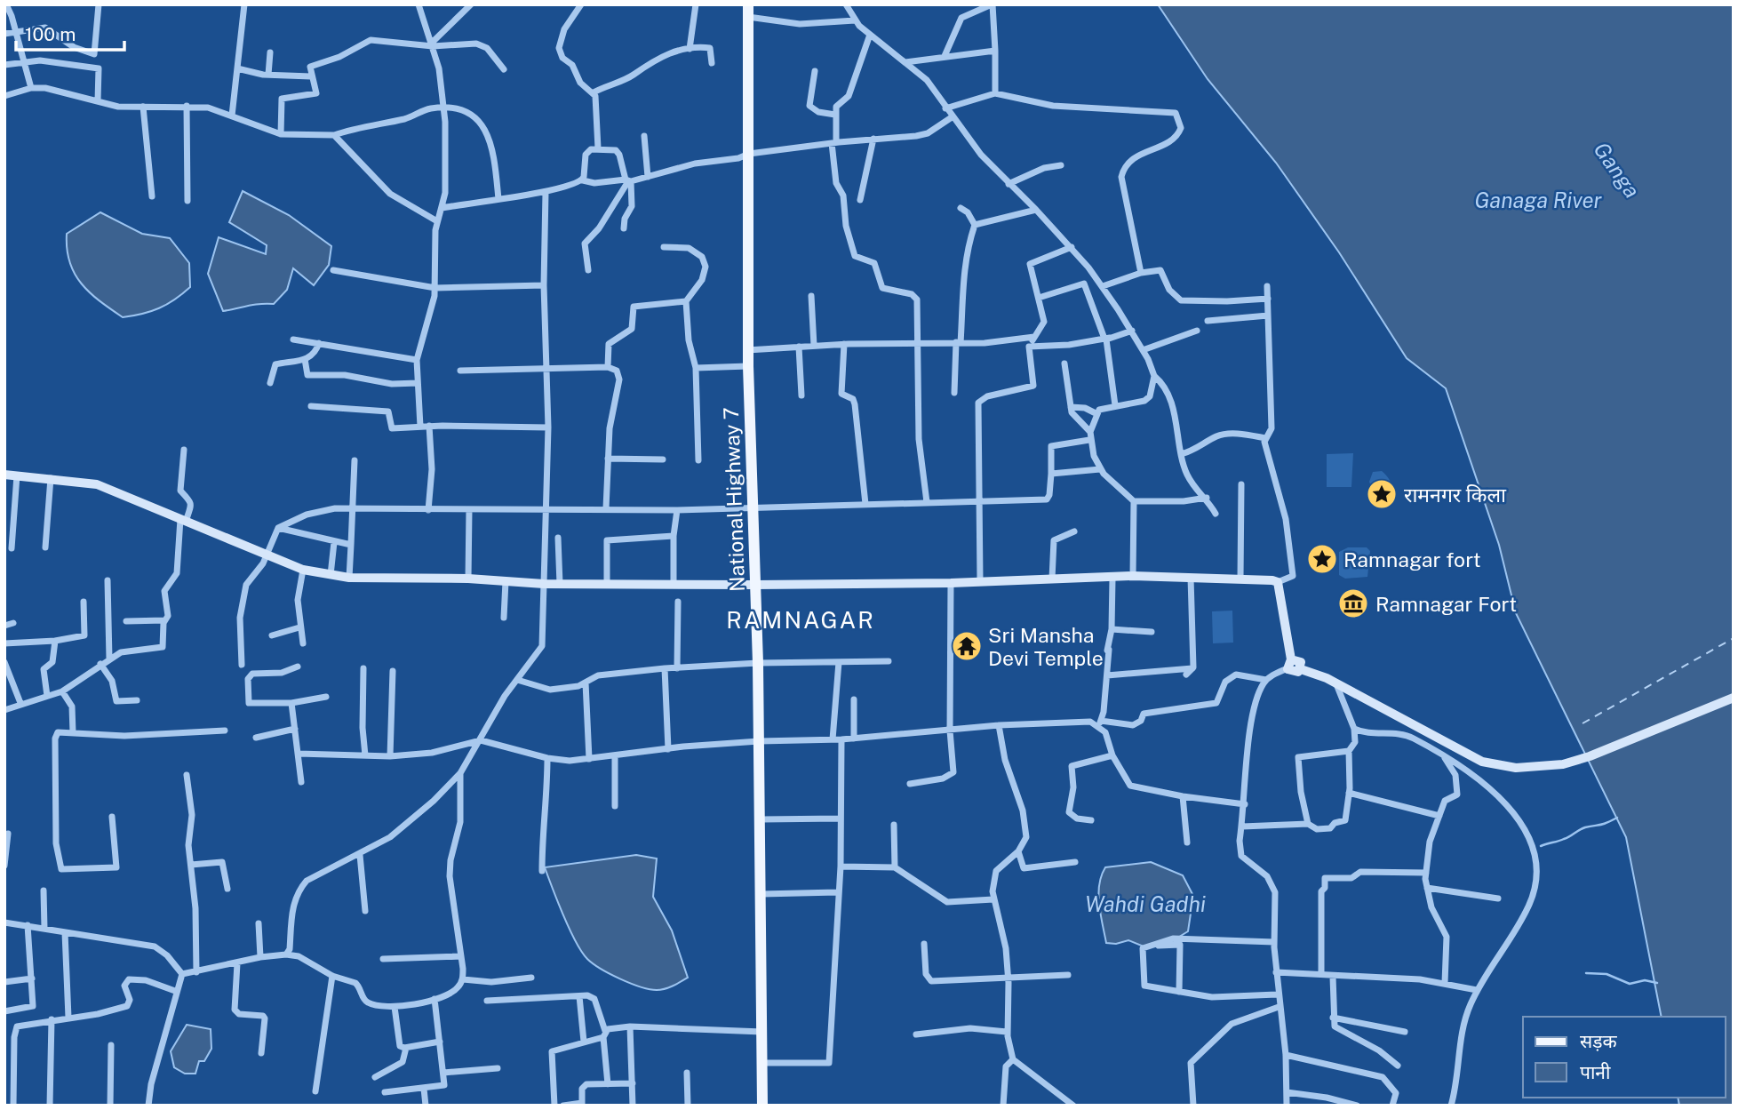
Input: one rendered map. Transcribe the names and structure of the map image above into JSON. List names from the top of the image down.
{
  "streets": {
    "main road": ["National Highway 7"]
  },
  "districts": ["RAMNAGAR"],
  "water": ["Ganga", "Ganaga River", "Wahdi Gadhi"],
  "places": {
    "place": ["रामनगर किला", "Ramnagar fort"],
    "museum": ["Ramnagar Fort"],
    "temple": ["Sri Mansha Devi Temple"]
  },
  "legend": ["सड़क", "पानी"],
  "scale_bar": "100 m"
}
